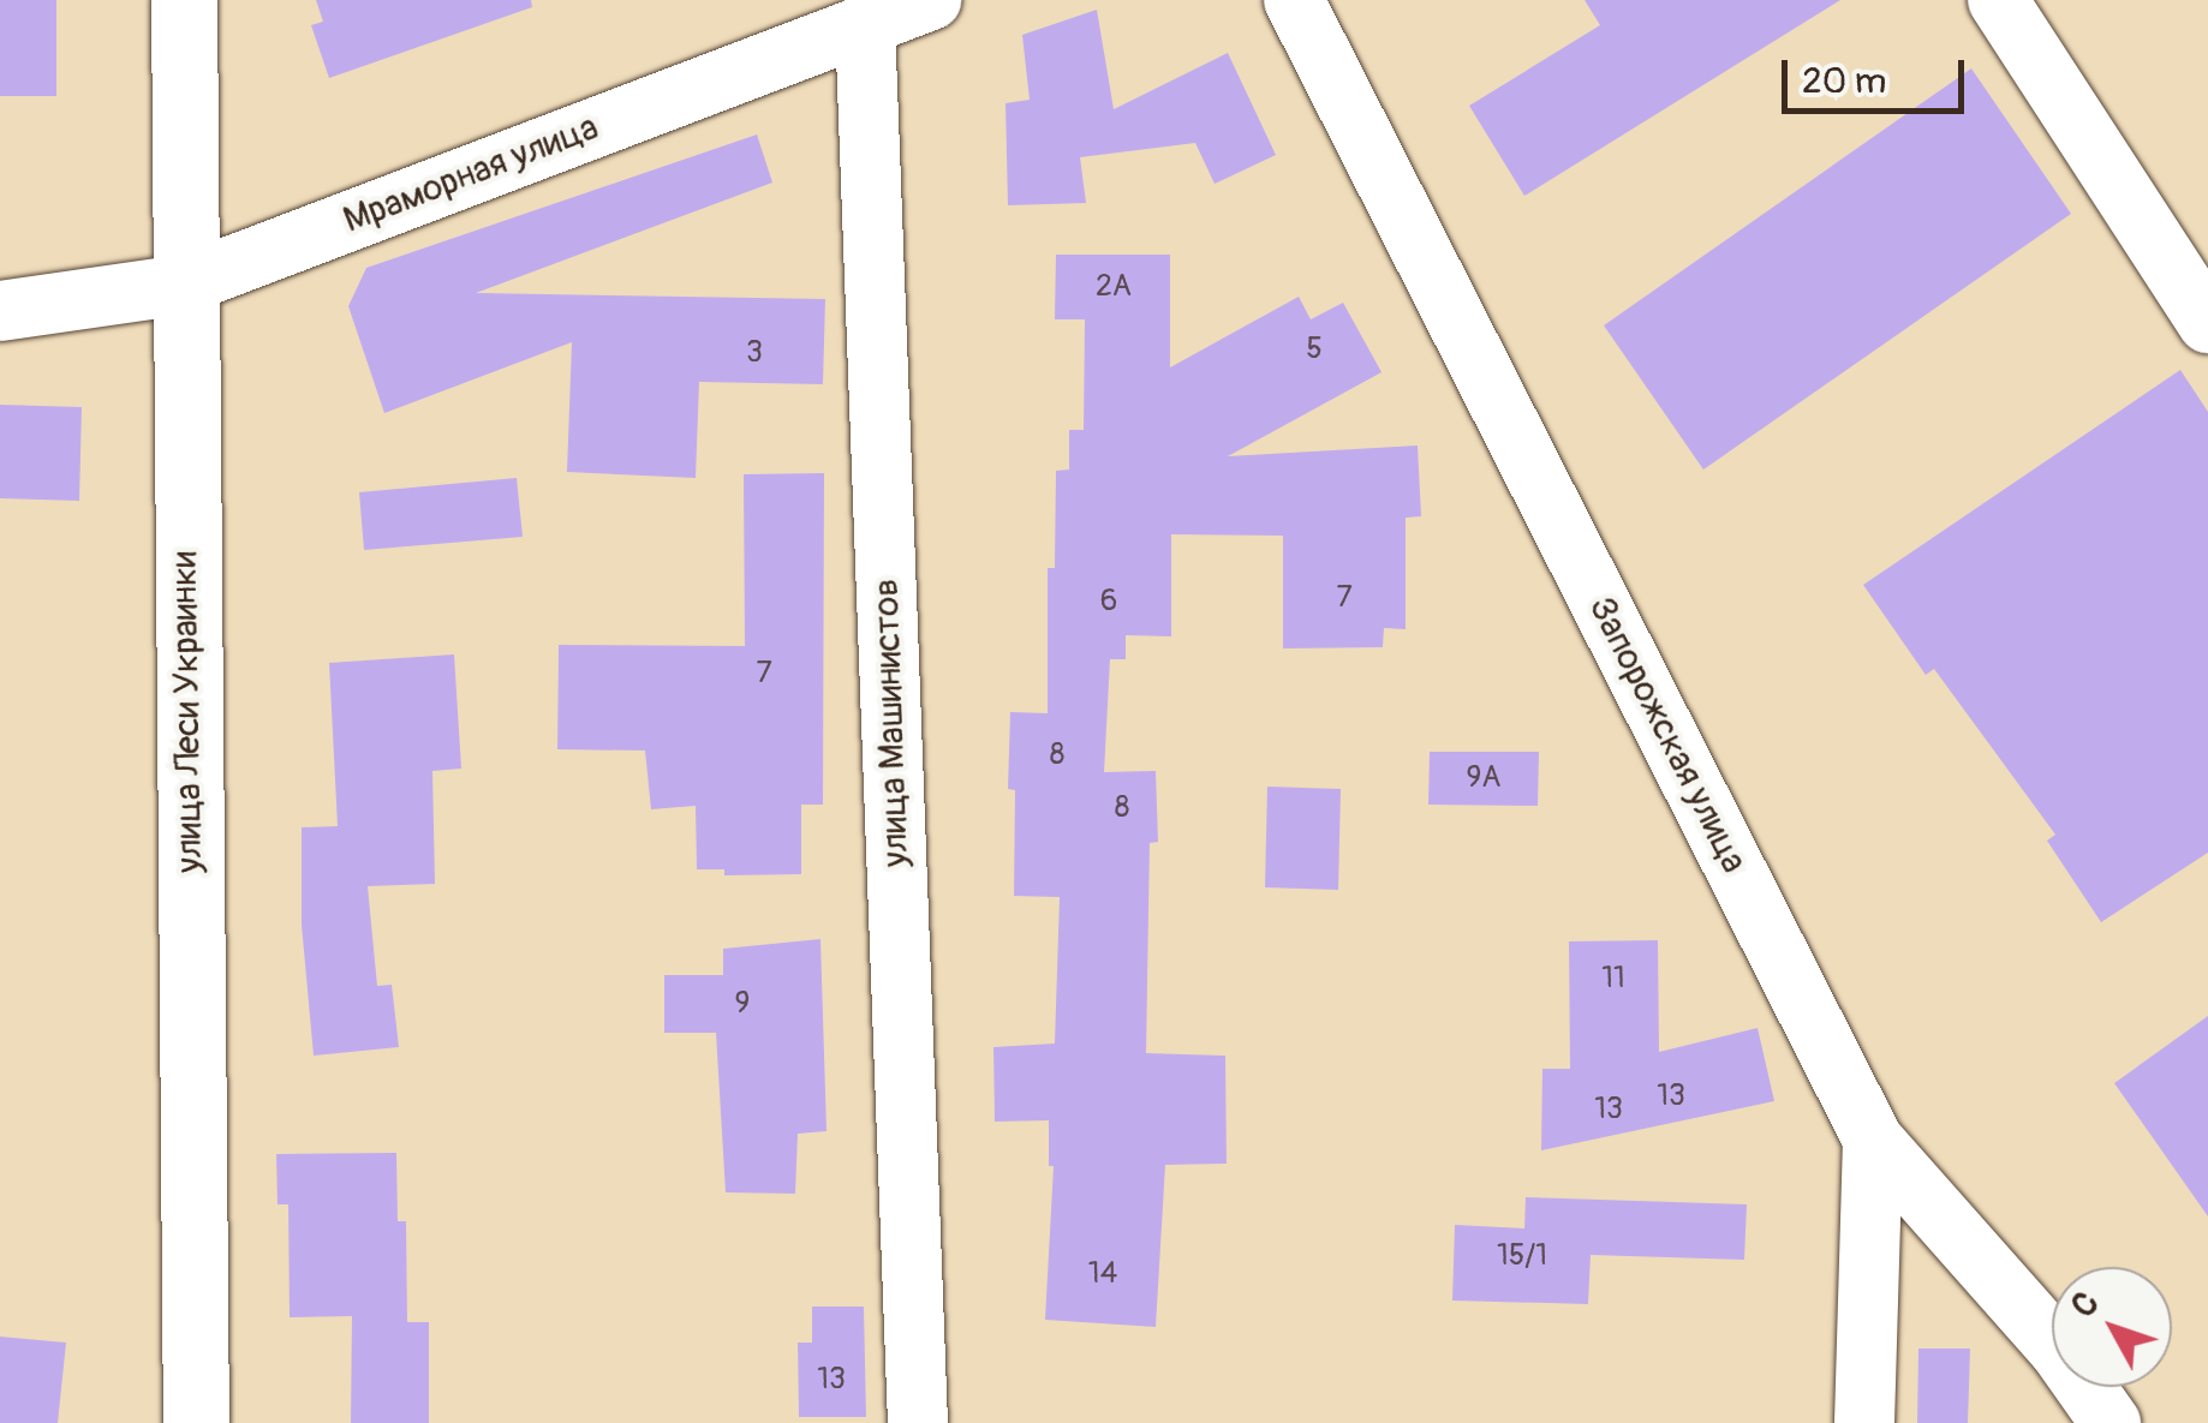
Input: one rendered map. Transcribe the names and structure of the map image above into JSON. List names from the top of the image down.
{
  "streets": {
    "main road": ["улица Леси Украинки"],
    "street": ["Мраморная улица", "улица Машинистов", "Запорожская улица"]
  },
  "crossings": [
    ["Мраморная улица", "улица Леси Украинки"],
    ["Мраморная улица", "улица Машинистов"]
  ],
  "house_numbers": [
    "2А",
    "5",
    "3",
    "7",
    "6",
    "7",
    "8",
    "9А",
    "8",
    "11",
    "9",
    "13",
    "13",
    "15/1",
    "14",
    "13"
  ],
  "scale_bar": "20 m",
  "north": "top left"
}
